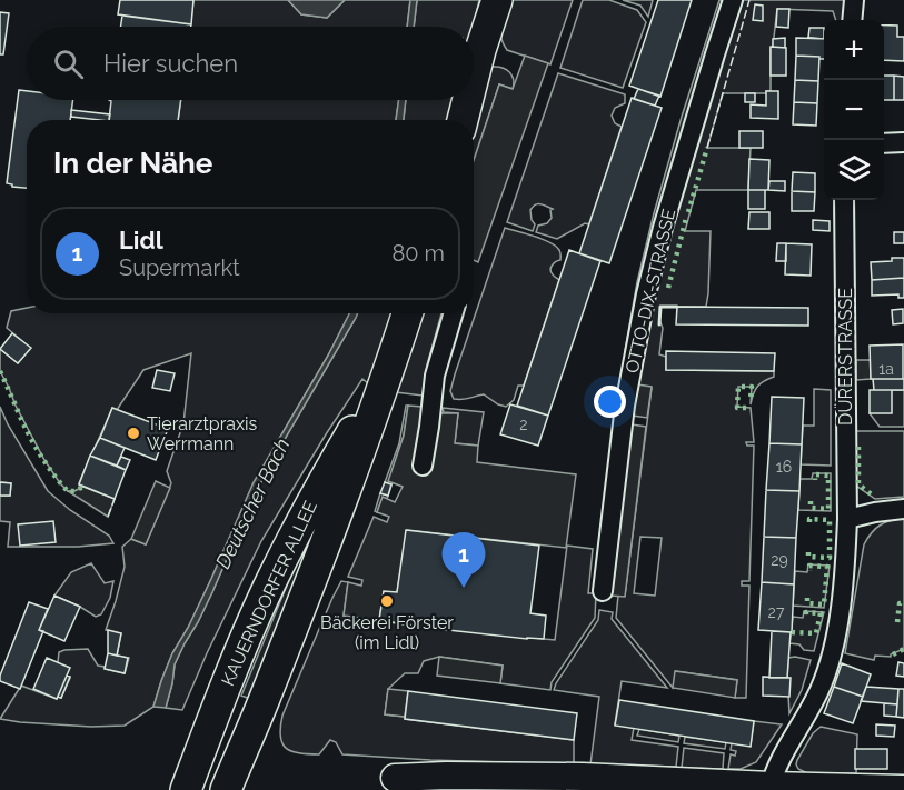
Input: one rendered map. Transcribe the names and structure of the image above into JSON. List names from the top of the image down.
{
  "streets": {
    "main road": ["KAUERNDORFER ALLEE"],
    "street": ["OTTO-DIX-STRASSE", "DÜRERSTRASSE"]
  },
  "water": ["Deutscher Bach"],
  "places": ["Tierarztpraxis Werrmann", "Bäckerei Förster (im Lidl)"],
  "house_numbers": [
    "1a",
    "2",
    "16",
    "29",
    "27"
  ],
  "page": {
    "map_buttons": ["+", "−"],
    "search": "Hier suchen",
    "heading": "In der Nähe",
    "list": [
      {
        "mark": "1",
        "name": "Lidl",
        "note": "Supermarkt",
        "value": "80 m"
      }
    ],
    "pins": "1"
  }
}
